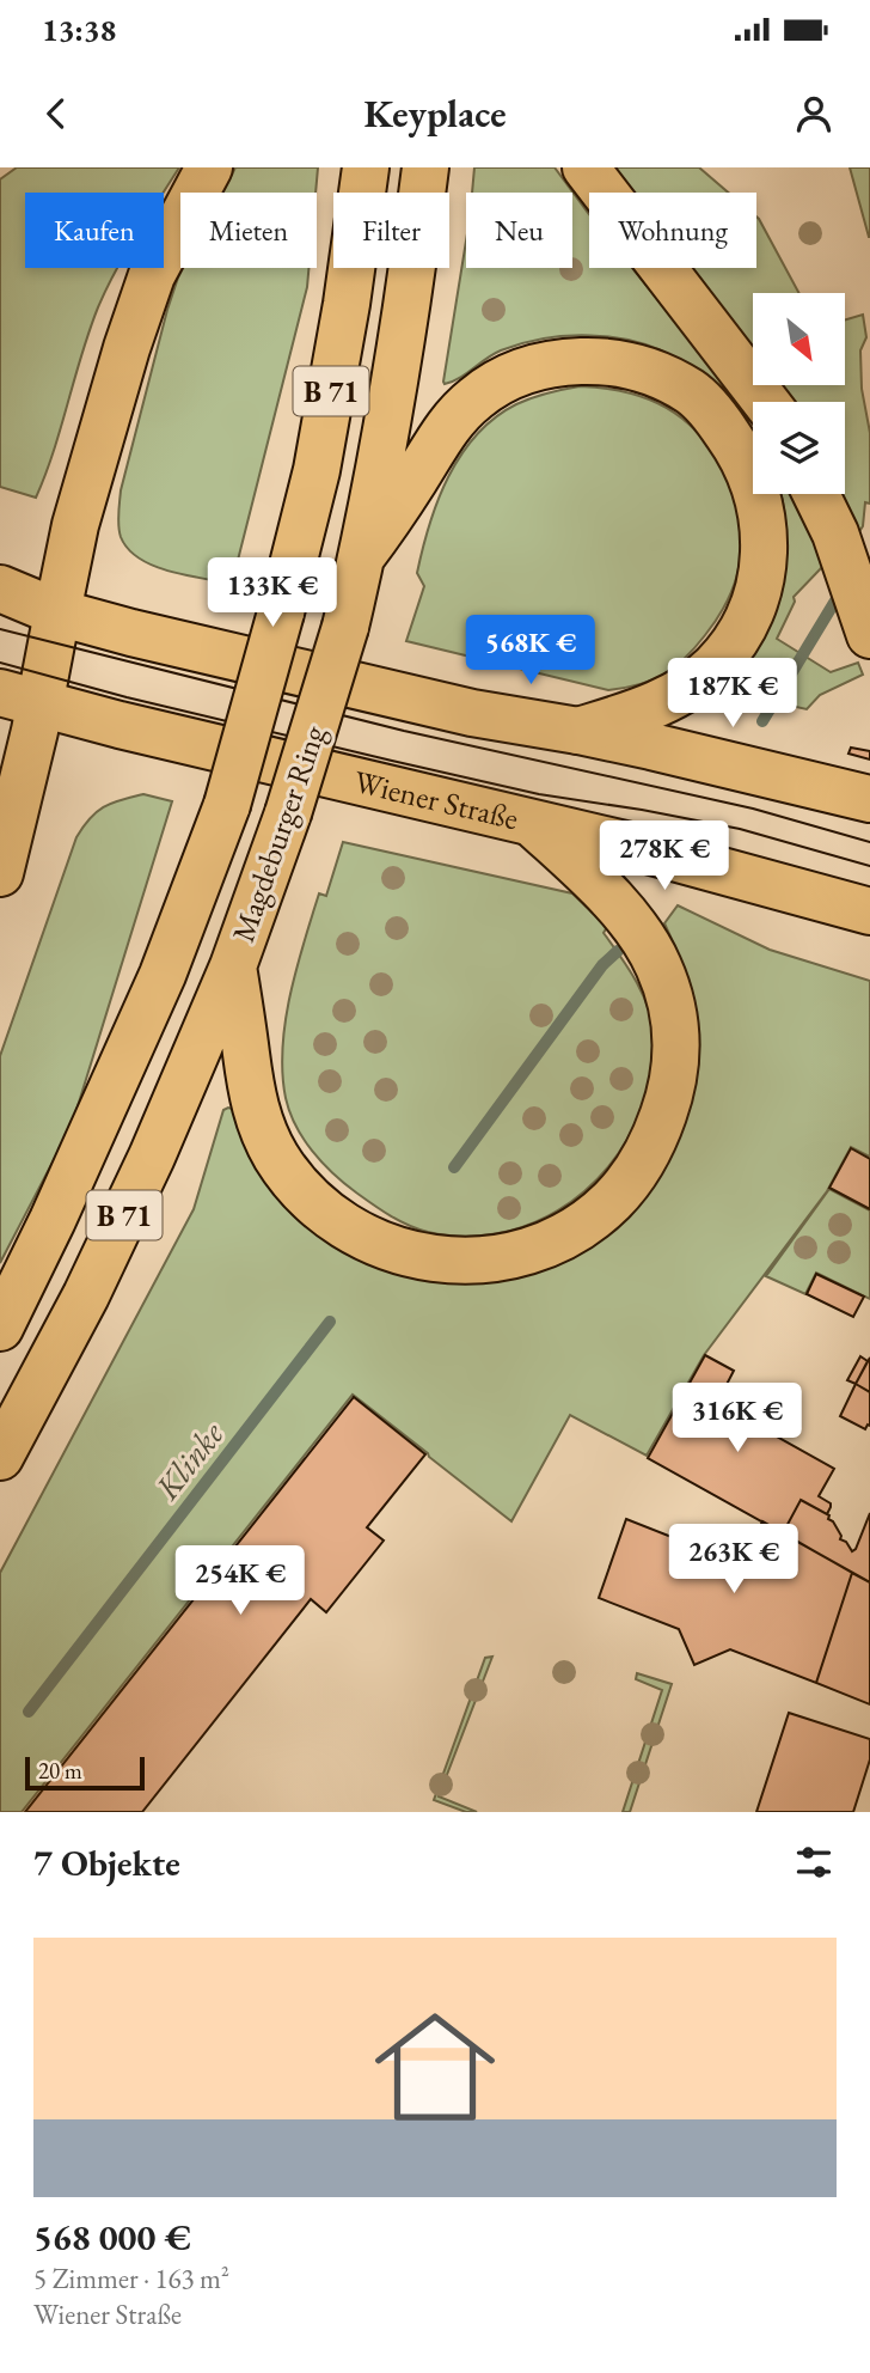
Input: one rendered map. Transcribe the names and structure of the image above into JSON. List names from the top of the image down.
{
  "streets": {
    "main road": ["B 71", "Wiener Straße", "Magdeburger Ring"]
  },
  "water": ["Klinke"],
  "scale_bar": "20 m",
  "north": "bottom right",
  "page": {
    "status": "13:38",
    "header": "Keyplace",
    "chip": [
      "Kaufen",
      "Mieten",
      "Filter",
      "Neu",
      "Wohnung"
    ],
    "price": [
      "133K €",
      "568K €",
      "187K €",
      "278K €",
      "316K €",
      "263K €",
      "254K €"
    ],
    "scale": "20 m",
    "heading": "7 Objekte",
    "list": [
      {
        "name": "568 000 €",
        "note": "5 Zimmer · 163 m² · Wiener Straße"
      }
    ]
  }
}
